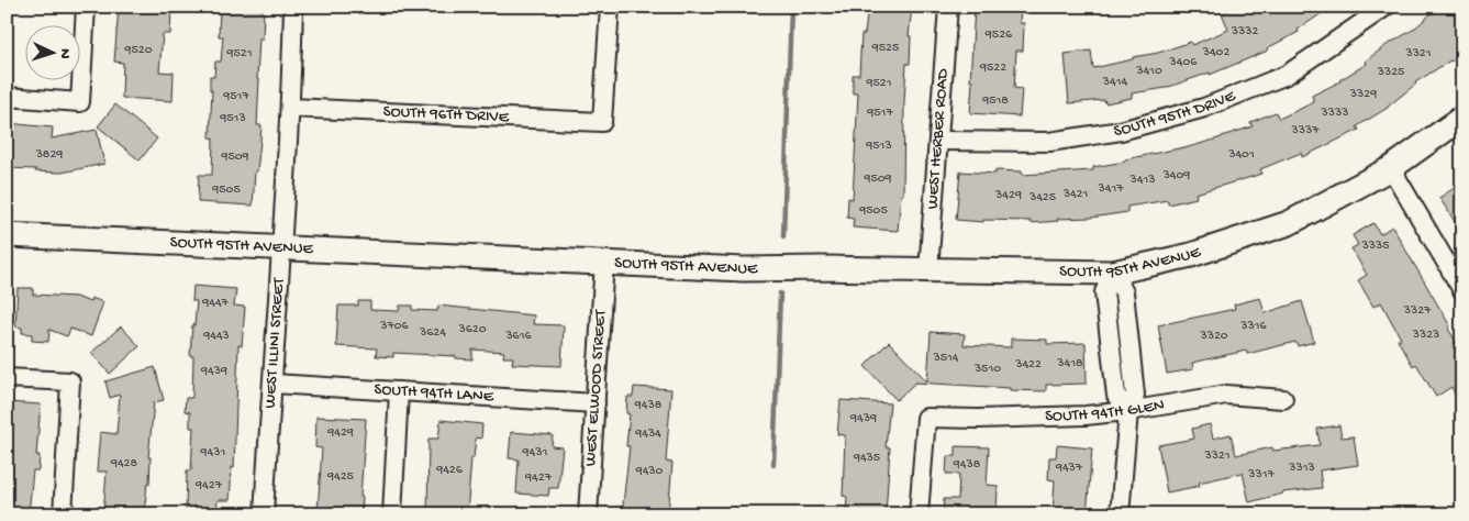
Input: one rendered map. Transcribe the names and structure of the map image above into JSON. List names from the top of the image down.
{
  "streets": {
    "street": [
      "SOUTH 95TH DRIVE",
      "SOUTH 96TH DRIVE",
      "WEST HERBER ROAD",
      "SOUTH 95TH AVENUE",
      "WEST ILLINI STREET",
      "WEST ELWOOD STREET",
      "SOUTH 94TH LANE",
      "SOUTH 94TH GLEN"
    ]
  },
  "crossings": [
    ["SOUTH 95TH DRIVE", "WEST HERBER ROAD"],
    ["SOUTH 96TH DRIVE", "WEST ILLINI STREET"],
    ["WEST HERBER ROAD", "SOUTH 95TH AVENUE"],
    ["SOUTH 95TH AVENUE", "WEST ILLINI STREET"],
    ["SOUTH 95TH AVENUE", "WEST ELWOOD STREET"],
    ["WEST ILLINI STREET", "SOUTH 94TH LANE"],
    ["WEST ELWOOD STREET", "SOUTH 94TH LANE"]
  ],
  "house_numbers": [
    "3332",
    "9526",
    "9525",
    "9520",
    "3402",
    "9521",
    "3321",
    "3406",
    "9522",
    "3410",
    "3325",
    "3414",
    "9521",
    "3329",
    "9517",
    "9518",
    "9517",
    "3333",
    "9513",
    "3337",
    "9513",
    "3829",
    "3401",
    "9509",
    "3409",
    "9509",
    "3413",
    "3417",
    "9505",
    "3421",
    "3429",
    "3425",
    "9505",
    "3335",
    "9447",
    "3327",
    "3706",
    "3316",
    "3620",
    "3624",
    "3323",
    "9443",
    "3616",
    "3320",
    "3514",
    "3418",
    "3422",
    "3510",
    "9439",
    "9438",
    "9439",
    "9429",
    "9434",
    "9431",
    "9431",
    "3321",
    "9435",
    "9428",
    "9438",
    "9437",
    "3313",
    "9426",
    "9430",
    "3317",
    "9425",
    "9427",
    "9427"
  ],
  "north": "right"
}
